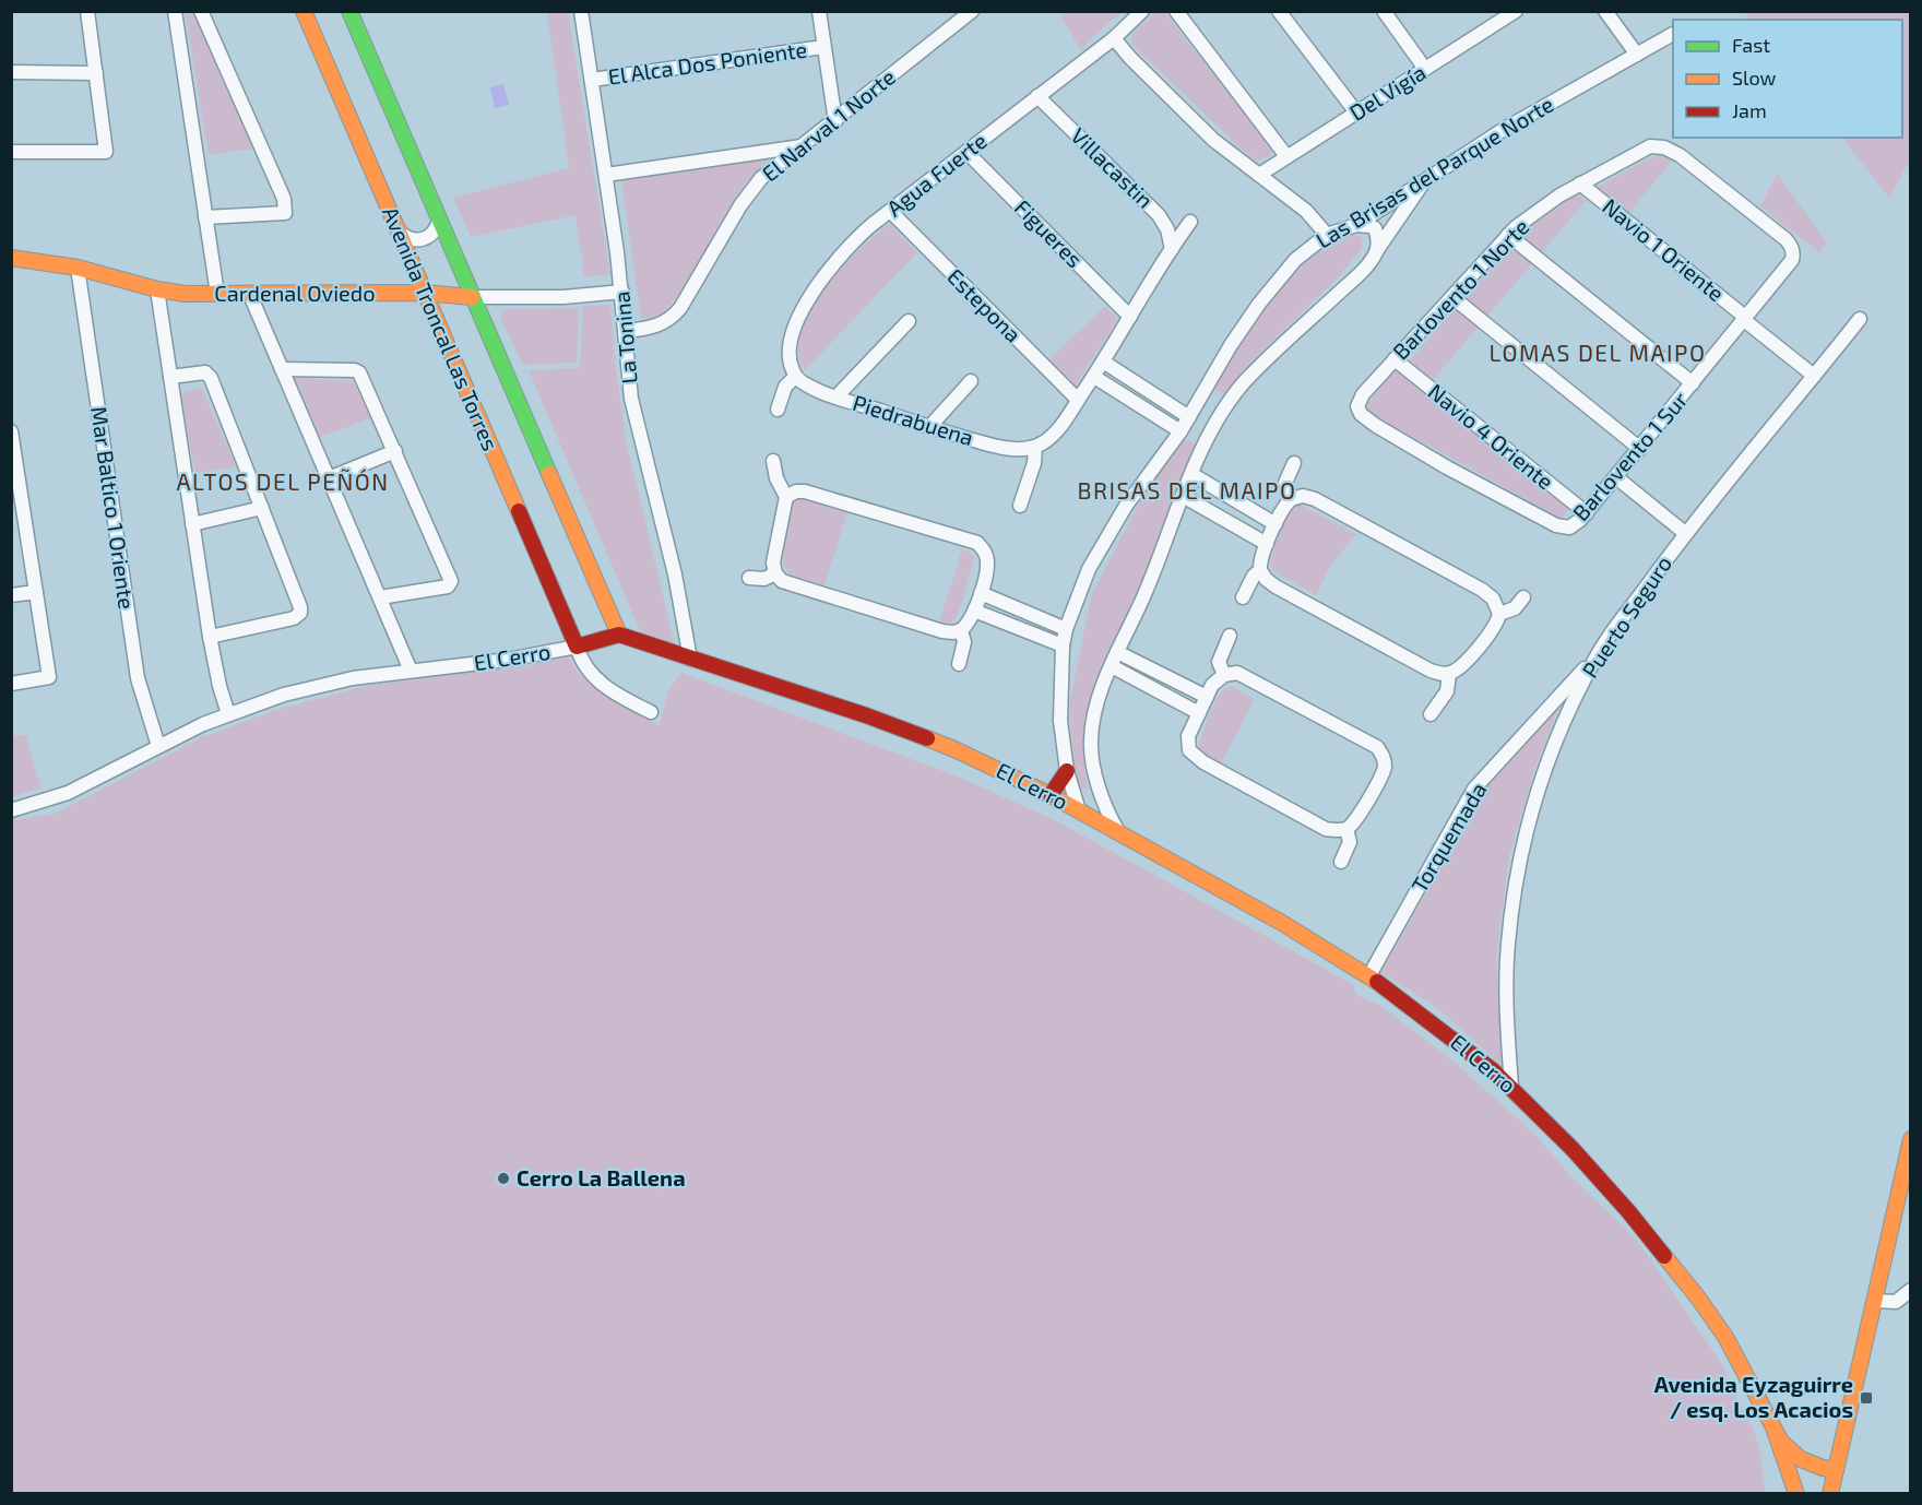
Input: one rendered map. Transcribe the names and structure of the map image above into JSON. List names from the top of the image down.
{
  "streets": {
    "street": [
      "El Alca Dos Poniente",
      "Del Vigía",
      "El Narval 1 Norte",
      "Villacastin",
      "Las Brisas del Parque Norte",
      "Agua Fuerte",
      "Figueres",
      "Navio 1 Oriente",
      "Barlovento 1 Norte",
      "Cardenal Oviedo",
      "Estepona",
      "Avenida Troncal Las Torres",
      "La Tonina",
      "Piedrabuena",
      "Navio 4 Oriente",
      "Barlovento 1 Sur",
      "Mar Baltico 1 Oriente",
      "Puerto Seguro",
      "El Cerro",
      "Torquemada"
    ]
  },
  "crossings": [
    ["El Alca Dos Poniente", "La Tonina"],
    ["El Narval 1 Norte", "La Tonina"],
    ["Villacastin", "Agua Fuerte"],
    ["Las Brisas del Parque Norte", "El Cerro"],
    ["Agua Fuerte", "Figueres"],
    ["Agua Fuerte", "Estepona"],
    ["Agua Fuerte", "Piedrabuena"],
    ["Navio 1 Oriente", "Barlovento 1 Norte"],
    ["Navio 1 Oriente", "Barlovento 1 Sur"],
    ["Navio 1 Oriente", "Puerto Seguro"],
    ["Barlovento 1 Norte", "Navio 4 Oriente"],
    ["Barlovento 1 Norte", "Barlovento 1 Sur"],
    ["Cardenal Oviedo", "Avenida Troncal Las Torres"],
    ["Cardenal Oviedo", "La Tonina"],
    ["Cardenal Oviedo", "Mar Baltico 1 Oriente"],
    ["Avenida Troncal Las Torres", "El Cerro"],
    ["La Tonina", "El Cerro"],
    ["Navio 4 Oriente", "Barlovento 1 Sur"],
    ["Mar Baltico 1 Oriente", "El Cerro"],
    ["Puerto Seguro", "El Cerro"],
    ["Puerto Seguro", "Torquemada"],
    ["El Cerro", "Torquemada"]
  ],
  "districts": ["LOMAS DEL MAIPO", "ALTOS DEL PEÑÓN", "BRISAS DEL MAIPO"],
  "places": {
    "other": ["Cerro La Ballena"],
    "transit": ["Avenida Eyzaguirre / esq. Los Acacios"]
  },
  "legend": ["Fast", "Slow", "Jam"]
}
